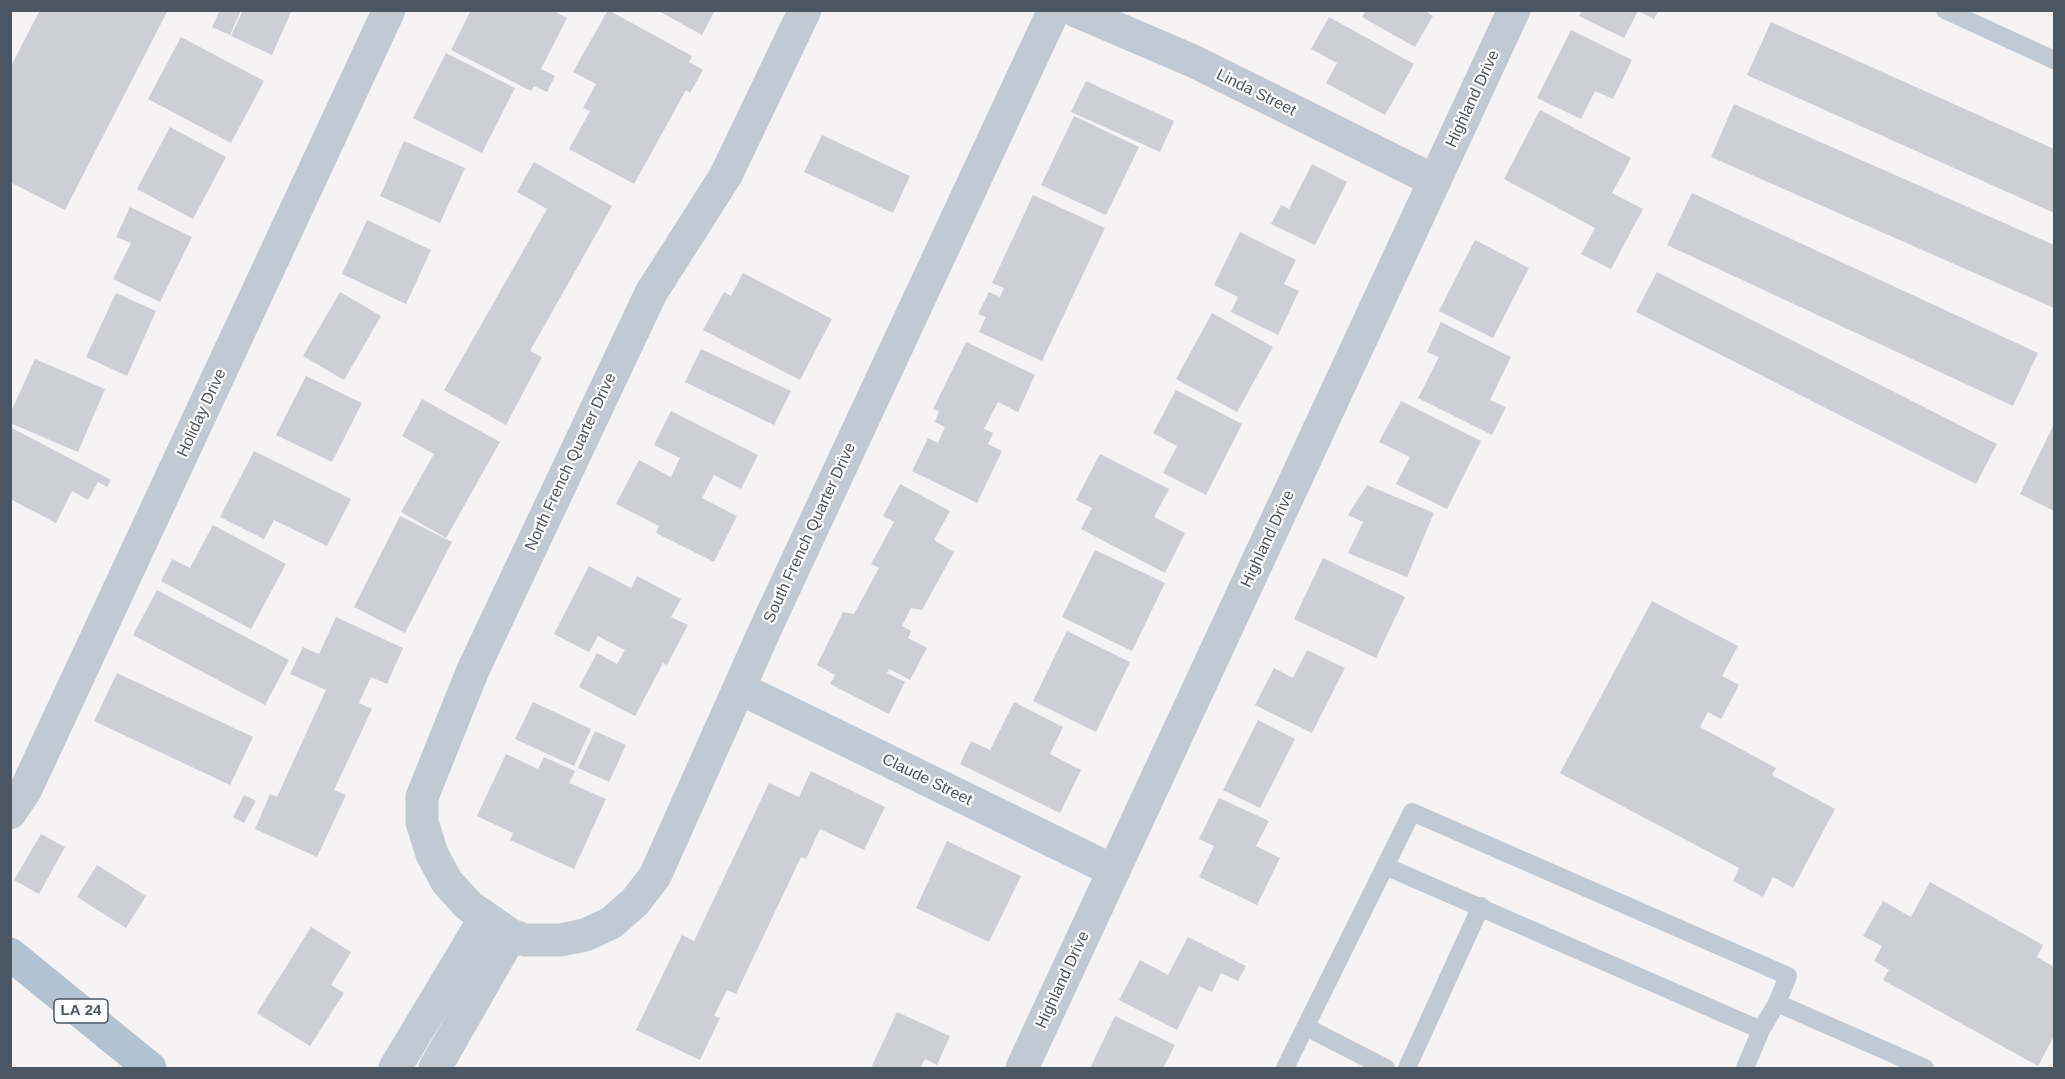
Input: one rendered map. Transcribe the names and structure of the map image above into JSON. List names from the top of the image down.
{
  "streets": {
    "main road": ["LA 24"],
    "street": [
      "Linda Street",
      "Highland Drive",
      "Holiday Drive",
      "North French Quarter Drive",
      "South French Quarter Drive",
      "Claude Street"
    ]
  },
  "crossings": [
    ["Linda Street", "Highland Drive"],
    ["Highland Drive", "Claude Street"],
    ["North French Quarter Drive", "South French Quarter Drive"],
    ["South French Quarter Drive", "Claude Street"]
  ]
}
